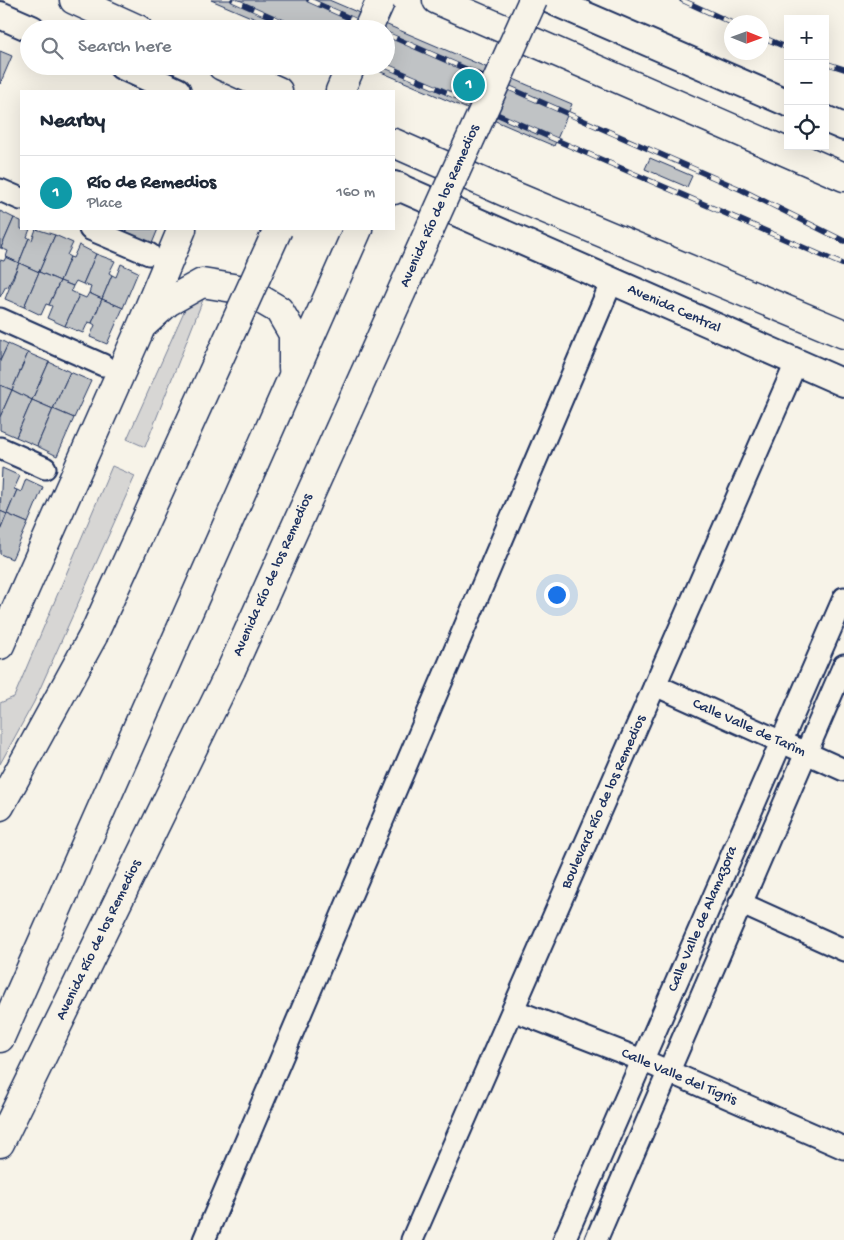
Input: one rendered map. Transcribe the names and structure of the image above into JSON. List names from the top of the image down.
{
  "streets": {
    "highway": ["Avenida Río de los Remedios"],
    "main road": ["Avenida Central"],
    "street": [
      "Calle Valle de Tarim",
      "Boulevard Río de los Remedios",
      "Calle Valle de Alamazora",
      "Calle Valle del Tigris"
    ]
  },
  "crossings": [
    ["Avenida Central", "Boulevard Río de los Remedios"],
    ["Calle Valle de Tarim", "Boulevard Río de los Remedios"],
    ["Calle Valle de Tarim", "Calle Valle de Alamazora"],
    ["Boulevard Río de los Remedios", "Calle Valle del Tigris"],
    ["Calle Valle de Alamazora", "Calle Valle del Tigris"]
  ],
  "north": "right",
  "page": {
    "map_buttons": ["+", "−"],
    "search": "Search here",
    "pins": "1",
    "heading": "Nearby",
    "list": [
      {
        "mark": "1",
        "name": "Río de Remedios",
        "note": "Place",
        "value": "160 m"
      }
    ]
  }
}
